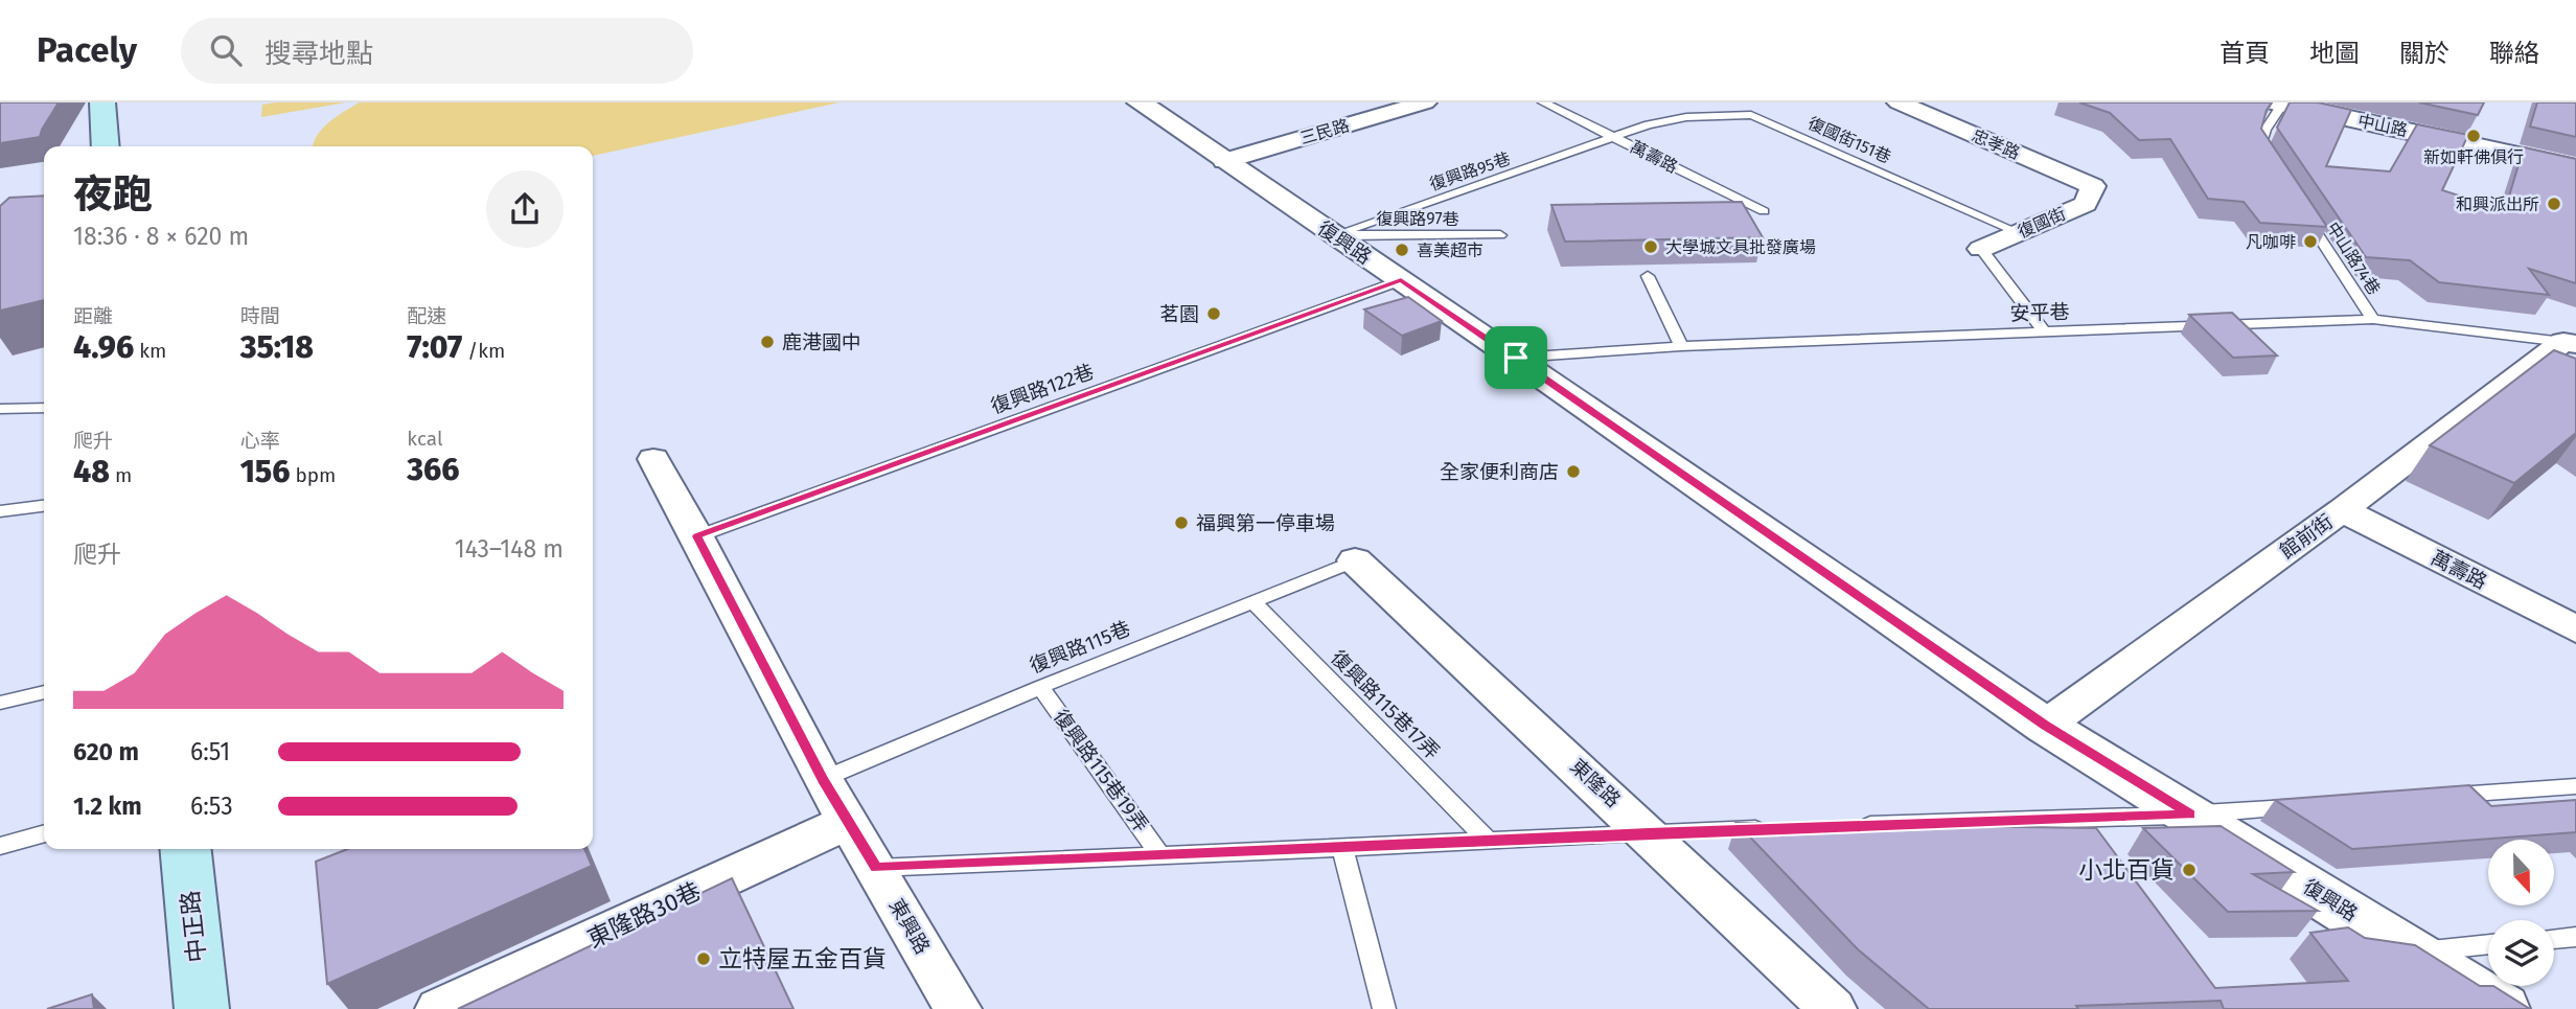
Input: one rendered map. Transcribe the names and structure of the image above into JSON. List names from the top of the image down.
{
  "streets": {
    "main road": ["中正路"],
    "street": [
      "中山路",
      "三民路",
      "忠孝路",
      "萬壽路",
      "復國街",
      "復興路",
      "館前街",
      "東隆路",
      "東隆路30巷",
      "東興路"
    ],
    "lane": [
      "復國街151巷",
      "復興路95巷",
      "復興路97巷",
      "中山路74巷",
      "安平巷",
      "復興路122巷",
      "復興路115巷",
      "復興路115巷17弄",
      "復興路115巷19弄"
    ]
  },
  "crossings": [
    ["三民路", "復興路"],
    ["復國街151巷", "萬壽路"],
    ["復國街151巷", "復興路95巷"],
    ["復國街151巷", "復國街"],
    ["忠孝路", "復國街"],
    ["萬壽路", "復興路95巷"],
    ["萬壽路", "館前街"],
    ["復興路95巷", "復興路97巷"],
    ["復興路95巷", "復興路"],
    ["復興路97巷", "復興路"],
    ["復興路", "安平巷"],
    ["復興路", "復興路122巷"],
    ["復興路", "館前街"],
    ["中山路74巷", "安平巷"],
    ["安平巷", "館前街"],
    ["復興路122巷", "東興路"],
    ["復興路115巷", "復興路115巷17弄"],
    ["復興路115巷", "復興路115巷19弄"],
    ["復興路115巷", "東隆路"],
    ["復興路115巷", "東興路"],
    ["東隆路30巷", "東興路"]
  ],
  "places": [
    "新如軒佛俱行",
    "和興派出所",
    "凡咖啡",
    "大學城文具批發廣場",
    "喜美超市",
    "茗園",
    "鹿港國中",
    "全家便利商店",
    "福興第一停車場",
    "小北百貨",
    "立特屋五金百貨"
  ],
  "north": "bottom",
  "page": {
    "header": "Pacely",
    "search": "搜尋地點",
    "nav": [
      "首頁",
      "地圖",
      "關於",
      "聯絡"
    ],
    "heading": ["夜跑", "18:36 · 8 × 620 m"],
    "stats": [
      ["距離", "4.96 km"],
      ["時間", "35:18"],
      ["配速", "7:07 /km"],
      ["爬升", "48 m"],
      ["心率", "156 bpm"],
      ["kcal", "366"]
    ],
    "chart": ["爬升", "143–148 m"],
    "list": [
      {
        "name": "620 m",
        "note": "6:51"
      },
      {
        "name": "1.2 km",
        "note": "6:53"
      }
    ]
  }
}
